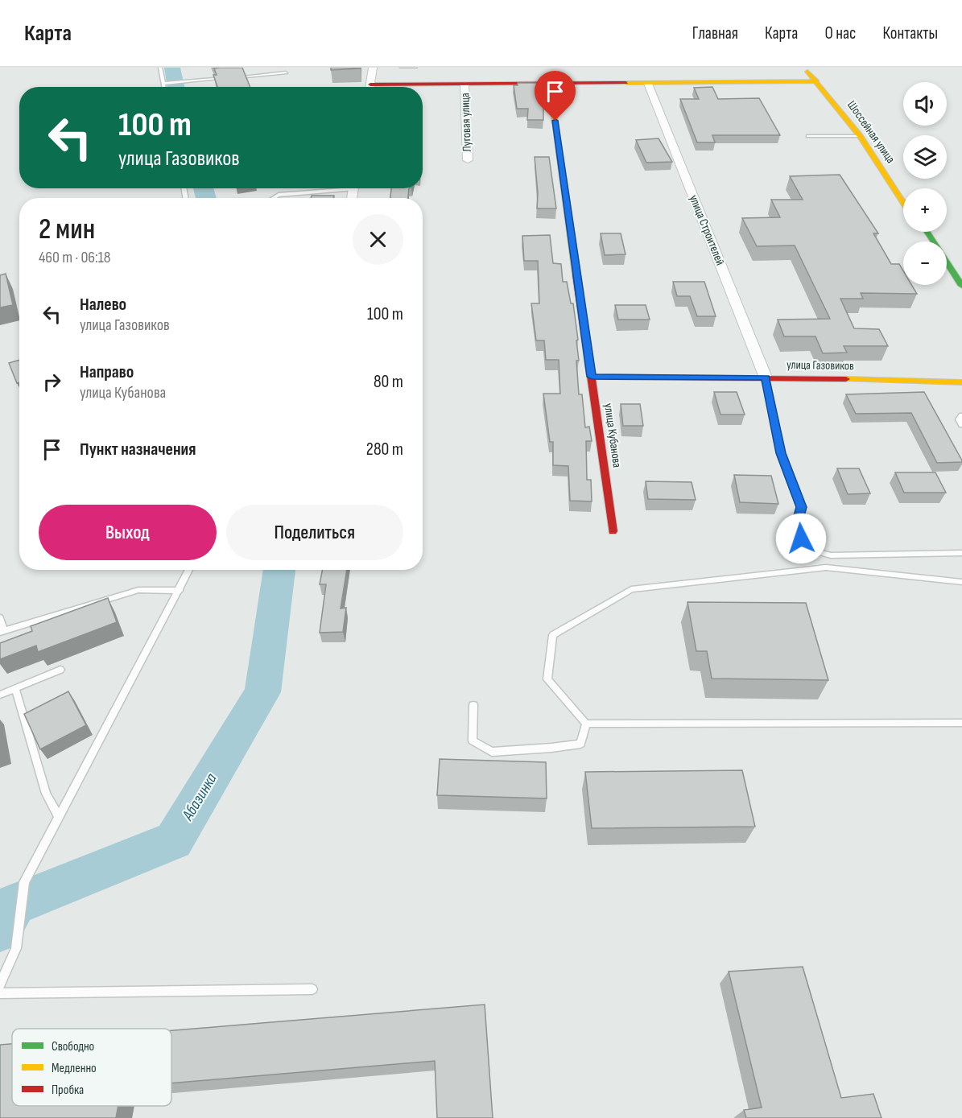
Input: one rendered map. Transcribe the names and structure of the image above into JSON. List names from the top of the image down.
{
  "streets": {
    "street": [
      "Луговая улица",
      "Шоссейная улица",
      "улица Строителей",
      "улица Газовиков",
      "улица Кубанова"
    ]
  },
  "crossings": [
    ["улица Строителей", "улица Газовиков"],
    ["улица Газовиков", "улица Кубанова"]
  ],
  "water": ["Абазинка"],
  "legend": ["Свободно", "Медленно", "Пробка"],
  "page": {
    "header": "Карта",
    "nav": [
      "Главная",
      "Карта",
      "О нас",
      "Контакты"
    ],
    "map_buttons": ["+", "−"],
    "turn": ["100 m", "улица Газовиков"],
    "heading": ["2 мин", "460 m · 06:18"],
    "list": [
      {
        "name": "Налево",
        "note": "улица Газовиков",
        "value": "100 m"
      },
      {
        "name": "Направо",
        "note": "улица Кубанова",
        "value": "80 m"
      },
      {
        "name": "Пункт назначения",
        "value": "280 m"
      }
    ],
    "buttons": ["Выход", "Поделиться"]
  }
}
